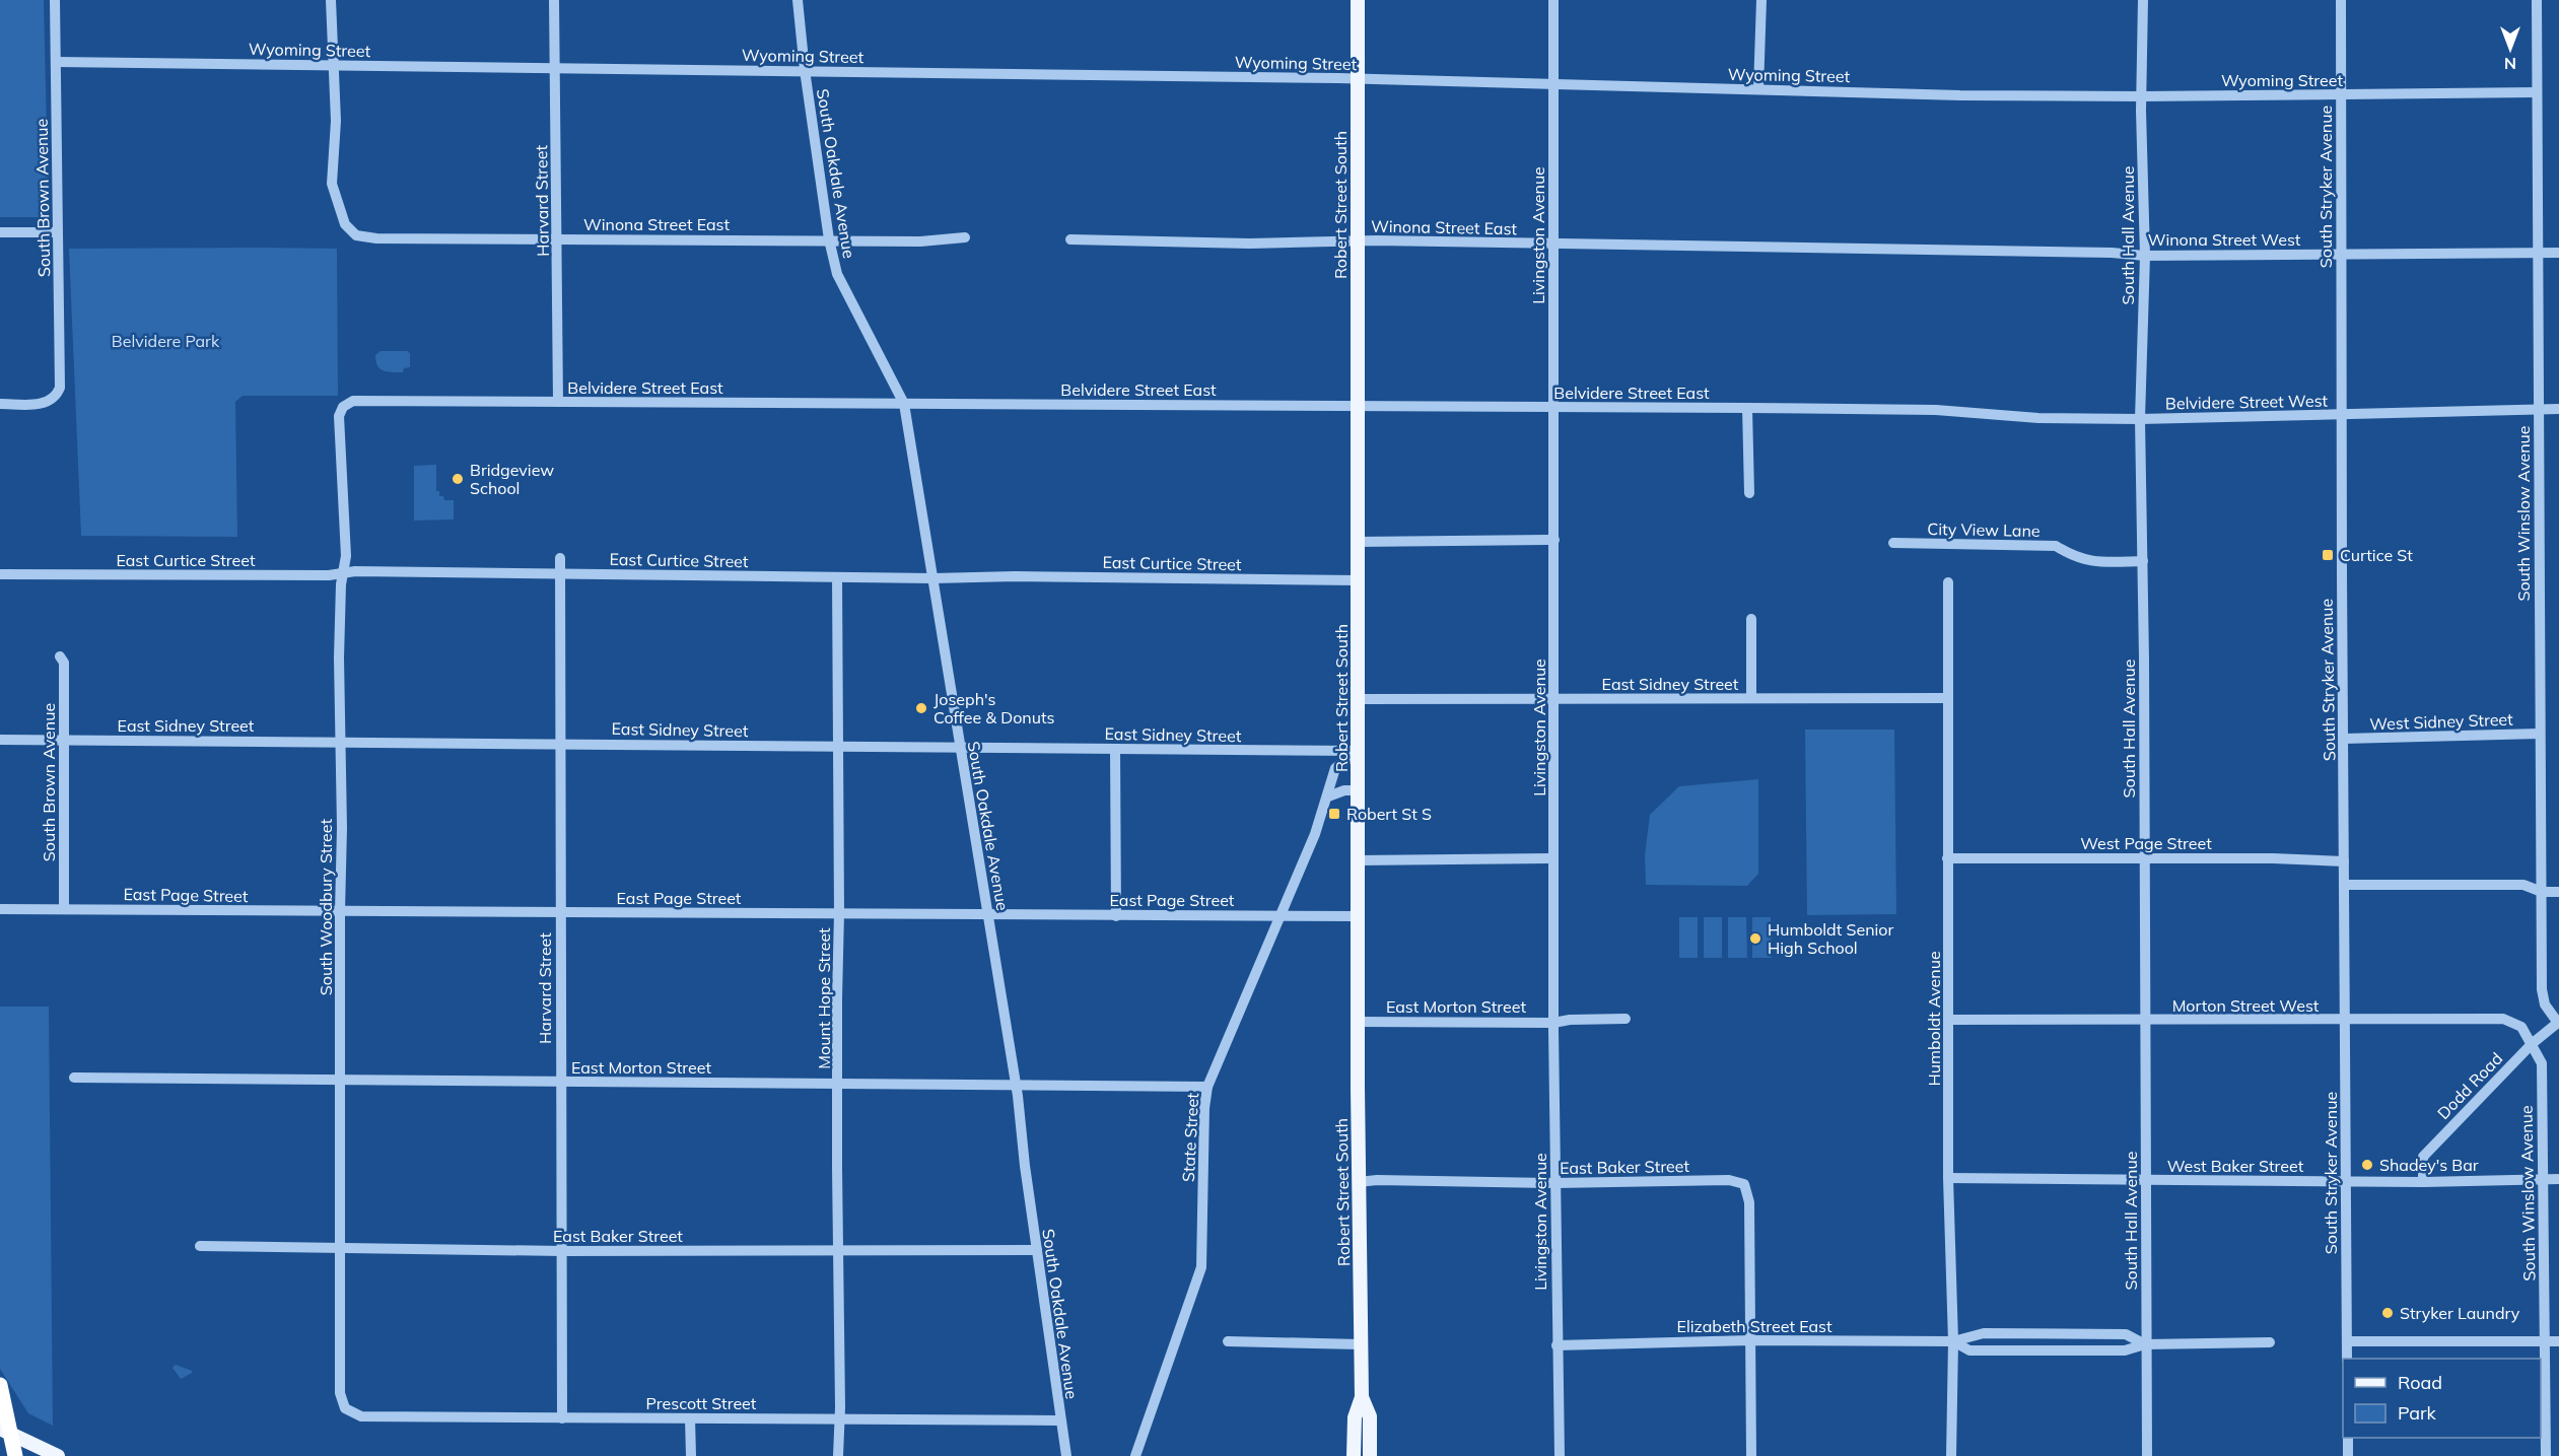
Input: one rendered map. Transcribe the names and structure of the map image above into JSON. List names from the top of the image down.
{
  "streets": {
    "main road": ["Robert Street South"],
    "street": [
      "Wyoming Street",
      "South Oakdale Avenue",
      "South Stryker Avenue",
      "South Brown Avenue",
      "Harvard Street",
      "Winona Street East",
      "Livingston Avenue",
      "South Hall Avenue",
      "Winona Street West",
      "Belvidere Street East",
      "Belvidere Street West",
      "South Winslow Avenue",
      "City View Lane",
      "East Curtice Street",
      "East Sidney Street",
      "West Sidney Street",
      "West Page Street",
      "East Page Street",
      "South Woodbury Street",
      "Mount Hope Street",
      "Morton Street West",
      "East Morton Street",
      "Humboldt Avenue",
      "Dodd Road",
      "State Street",
      "West Baker Street",
      "East Baker Street",
      "Elizabeth Street East",
      "Prescott Street"
    ]
  },
  "crossings": [
    ["Wyoming Street", "South Oakdale Avenue"],
    ["Wyoming Street", "South Stryker Avenue"],
    ["Wyoming Street", "South Brown Avenue"],
    ["Wyoming Street", "Harvard Street"],
    ["Wyoming Street", "Robert Street South"],
    ["Wyoming Street", "Winona Street East"],
    ["Wyoming Street", "Livingston Avenue"],
    ["Wyoming Street", "South Hall Avenue"],
    ["Wyoming Street", "South Winslow Avenue"],
    ["South Oakdale Avenue", "Winona Street East"],
    ["South Oakdale Avenue", "Belvidere Street East"],
    ["South Oakdale Avenue", "East Curtice Street"],
    ["South Oakdale Avenue", "East Sidney Street"],
    ["South Oakdale Avenue", "East Page Street"],
    ["South Oakdale Avenue", "East Morton Street"],
    ["South Oakdale Avenue", "East Baker Street"],
    ["South Oakdale Avenue", "Prescott Street"],
    ["South Stryker Avenue", "Winona Street West"],
    ["South Stryker Avenue", "Belvidere Street West"],
    ["South Stryker Avenue", "West Sidney Street"],
    ["South Stryker Avenue", "West Page Street"],
    ["South Stryker Avenue", "Morton Street West"],
    ["South Stryker Avenue", "West Baker Street"],
    ["South Brown Avenue", "East Sidney Street"],
    ["South Brown Avenue", "East Page Street"],
    ["Harvard Street", "Winona Street East"],
    ["Harvard Street", "Belvidere Street East"],
    ["Harvard Street", "East Curtice Street"],
    ["Harvard Street", "East Sidney Street"],
    ["Harvard Street", "East Page Street"],
    ["Harvard Street", "East Morton Street"],
    ["Harvard Street", "East Baker Street"],
    ["Harvard Street", "Prescott Street"],
    ["Robert Street South", "Winona Street East"],
    ["Robert Street South", "Belvidere Street East"],
    ["Robert Street South", "East Curtice Street"],
    ["Robert Street South", "East Sidney Street"],
    ["Robert Street South", "East Page Street"],
    ["Robert Street South", "East Morton Street"],
    ["Robert Street South", "State Street"],
    ["Robert Street South", "East Baker Street"],
    ["Winona Street East", "Livingston Avenue"],
    ["Winona Street East", "Winona Street West"],
    ["Livingston Avenue", "Belvidere Street East"],
    ["Livingston Avenue", "East Sidney Street"],
    ["Livingston Avenue", "East Morton Street"],
    ["Livingston Avenue", "East Baker Street"],
    ["Livingston Avenue", "Elizabeth Street East"],
    ["South Hall Avenue", "Winona Street West"],
    ["South Hall Avenue", "Belvidere Street West"],
    ["South Hall Avenue", "City View Lane"],
    ["South Hall Avenue", "West Page Street"],
    ["South Hall Avenue", "Morton Street West"],
    ["South Hall Avenue", "West Baker Street"],
    ["South Hall Avenue", "Elizabeth Street East"],
    ["Winona Street West", "South Winslow Avenue"],
    ["Belvidere Street East", "Belvidere Street West"],
    ["Belvidere Street East", "South Woodbury Street"],
    ["Belvidere Street West", "South Winslow Avenue"],
    ["South Winslow Avenue", "West Sidney Street"],
    ["South Winslow Avenue", "Morton Street West"],
    ["South Winslow Avenue", "Dodd Road"],
    ["South Winslow Avenue", "West Baker Street"],
    ["East Curtice Street", "South Woodbury Street"],
    ["East Curtice Street", "Mount Hope Street"],
    ["East Sidney Street", "South Woodbury Street"],
    ["East Sidney Street", "Mount Hope Street"],
    ["East Sidney Street", "Humboldt Avenue"],
    ["East Sidney Street", "State Street"],
    ["West Page Street", "Humboldt Avenue"],
    ["East Page Street", "South Woodbury Street"],
    ["East Page Street", "Mount Hope Street"],
    ["East Page Street", "State Street"],
    ["South Woodbury Street", "East Morton Street"],
    ["South Woodbury Street", "East Baker Street"],
    ["South Woodbury Street", "Prescott Street"],
    ["Mount Hope Street", "East Morton Street"],
    ["Mount Hope Street", "East Baker Street"],
    ["Mount Hope Street", "Prescott Street"],
    ["Morton Street West", "Humboldt Avenue"],
    ["Morton Street West", "Dodd Road"],
    ["East Morton Street", "State Street"],
    ["Humboldt Avenue", "West Baker Street"],
    ["Humboldt Avenue", "Elizabeth Street East"],
    ["Dodd Road", "West Baker Street"],
    ["East Baker Street", "Elizabeth Street East"]
  ],
  "parks": ["Belvidere Park"],
  "places": {
    "other": [
      "Bridgeview School",
      "Joseph's Coffee & Donuts",
      "Humboldt Senior High School",
      "Shadey's Bar",
      "Stryker Laundry"
    ],
    "transit": ["Curtice St", "Robert St S"]
  },
  "legend": ["Road", "Park"],
  "north": "bottom"
}
